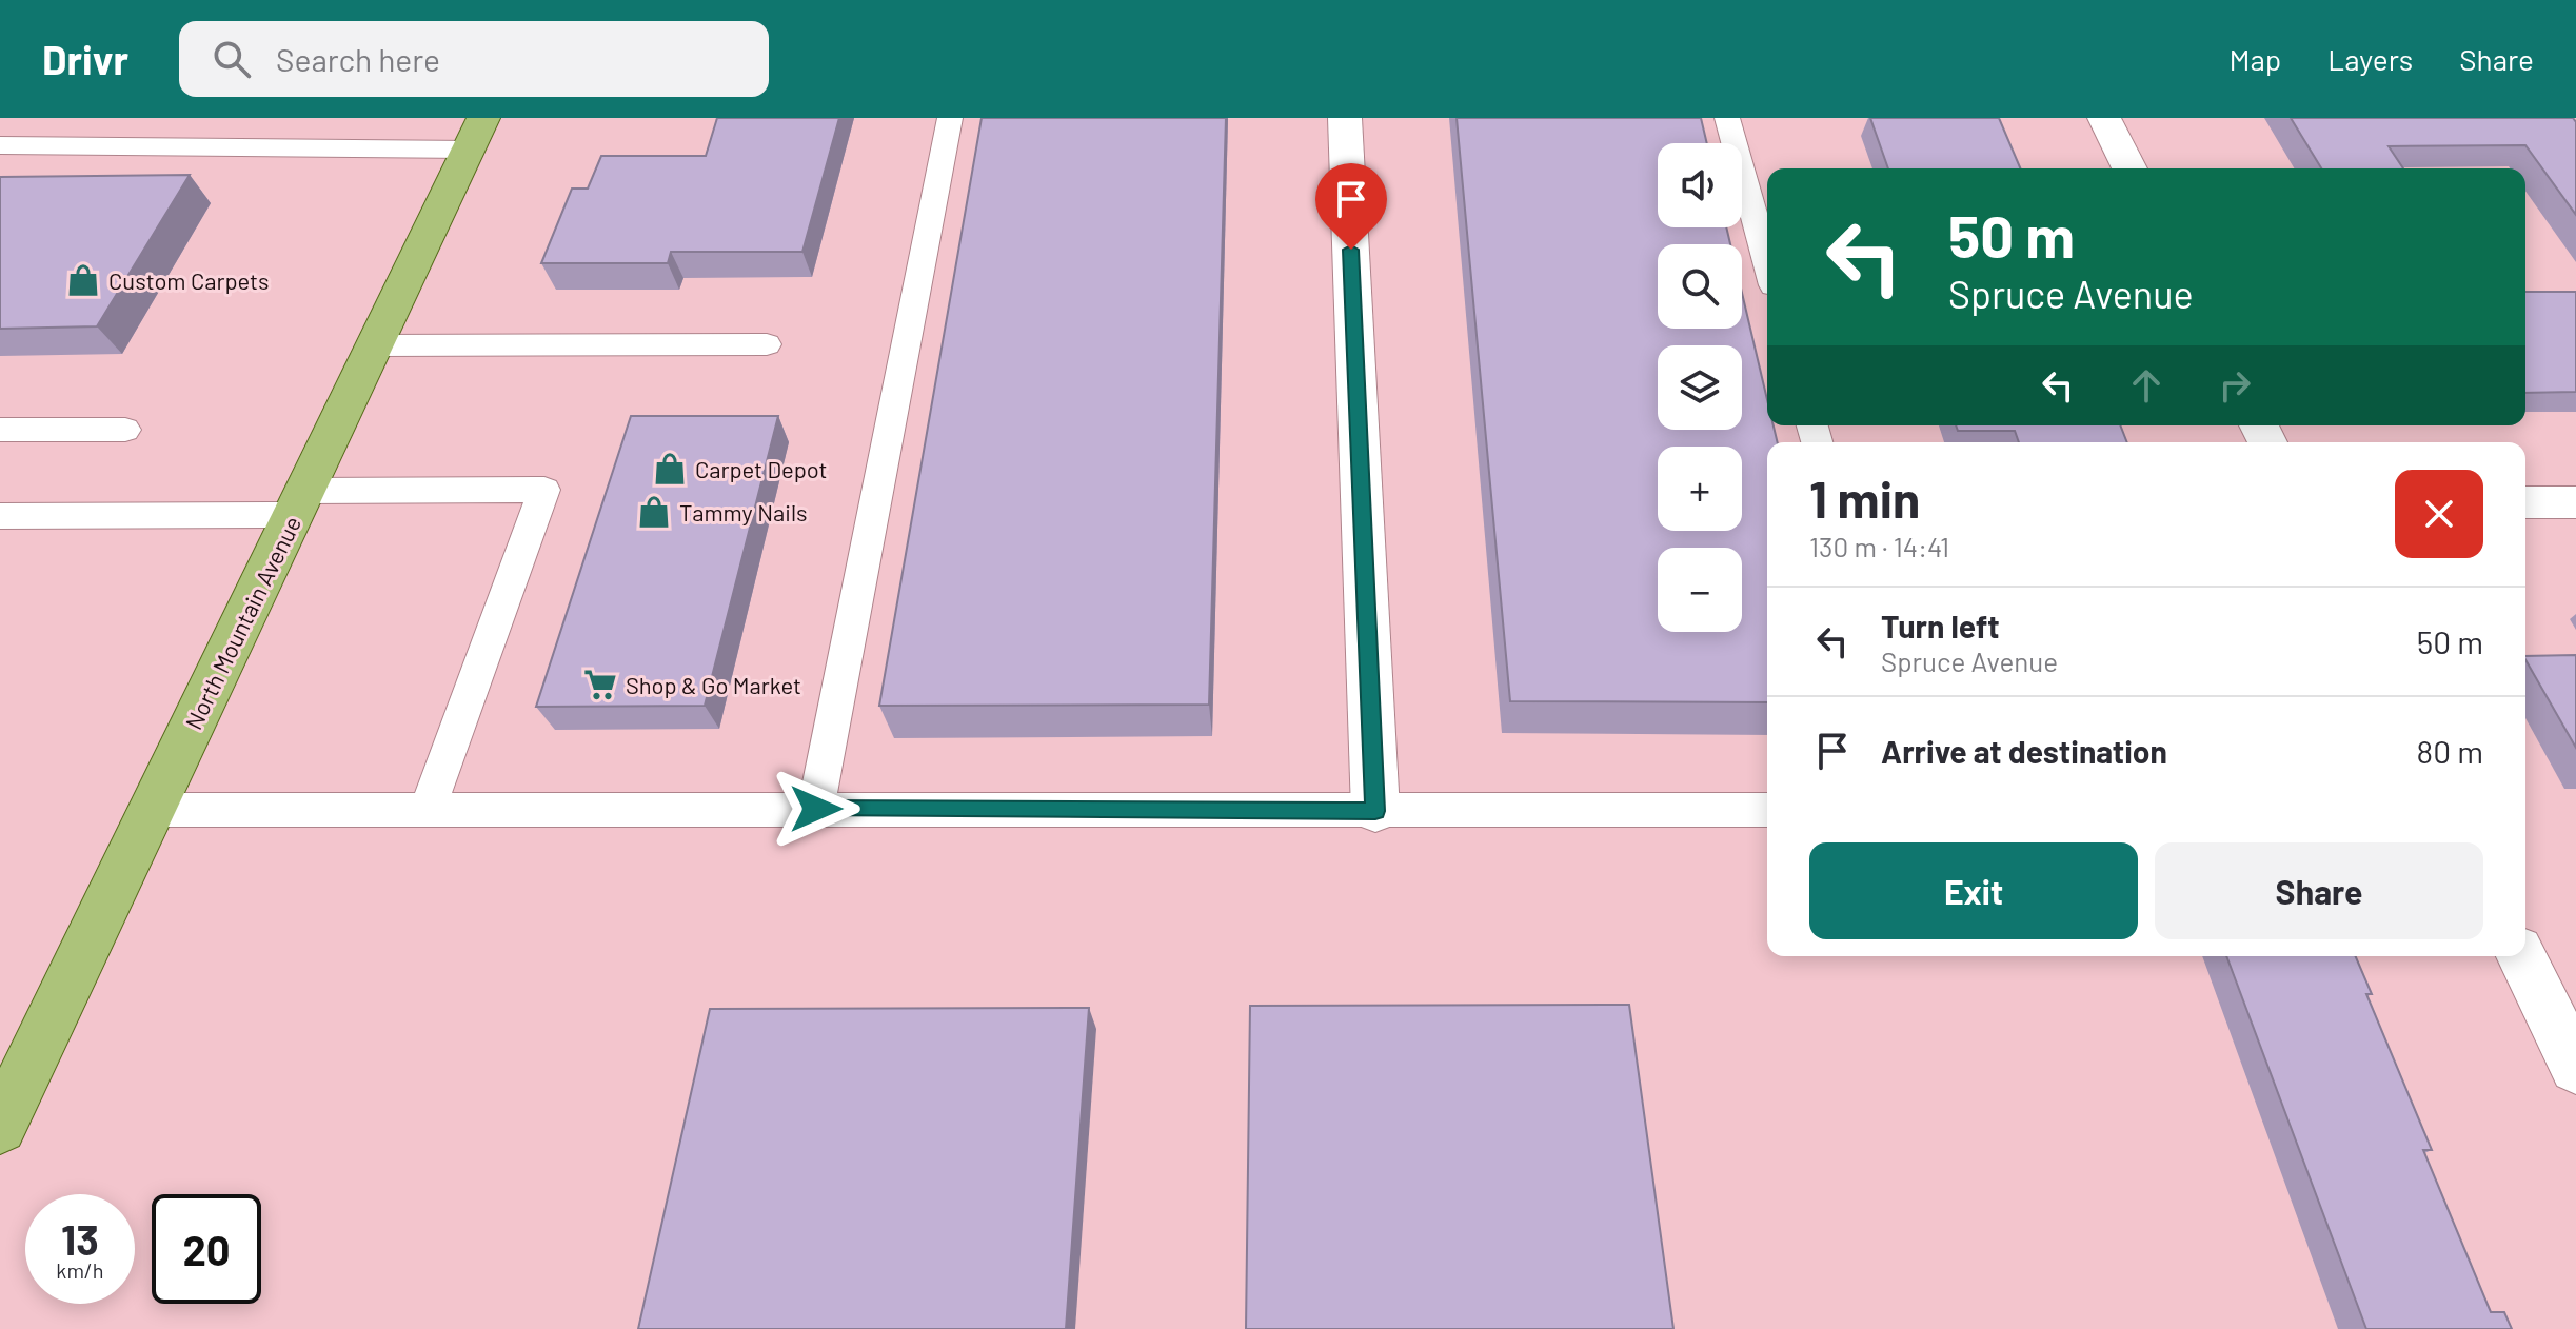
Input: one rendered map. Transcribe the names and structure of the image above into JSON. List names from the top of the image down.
{
  "streets": {
    "main road": ["North Mountain Avenue"]
  },
  "places": {
    "shop": ["Custom Carpets", "Carpet Depot", "Tammy Nails"],
    "supermarket": ["Shop & Go Market"]
  },
  "page": {
    "header": "Drivr",
    "search": "Search here",
    "nav": ["Map", "Layers", "Share"],
    "map_buttons": ["+", "−"],
    "turn": ["50 m", "Spruce Avenue"],
    "heading": ["1 min", "130 m · 14:41"],
    "list": [
      {
        "name": "Turn left",
        "note": "Spruce Avenue",
        "value": "50 m"
      },
      {
        "name": "Arrive at destination",
        "value": "80 m"
      }
    ],
    "buttons": ["Exit", "Share"],
    "speed": "13 km/h",
    "limit": "20"
  }
}
